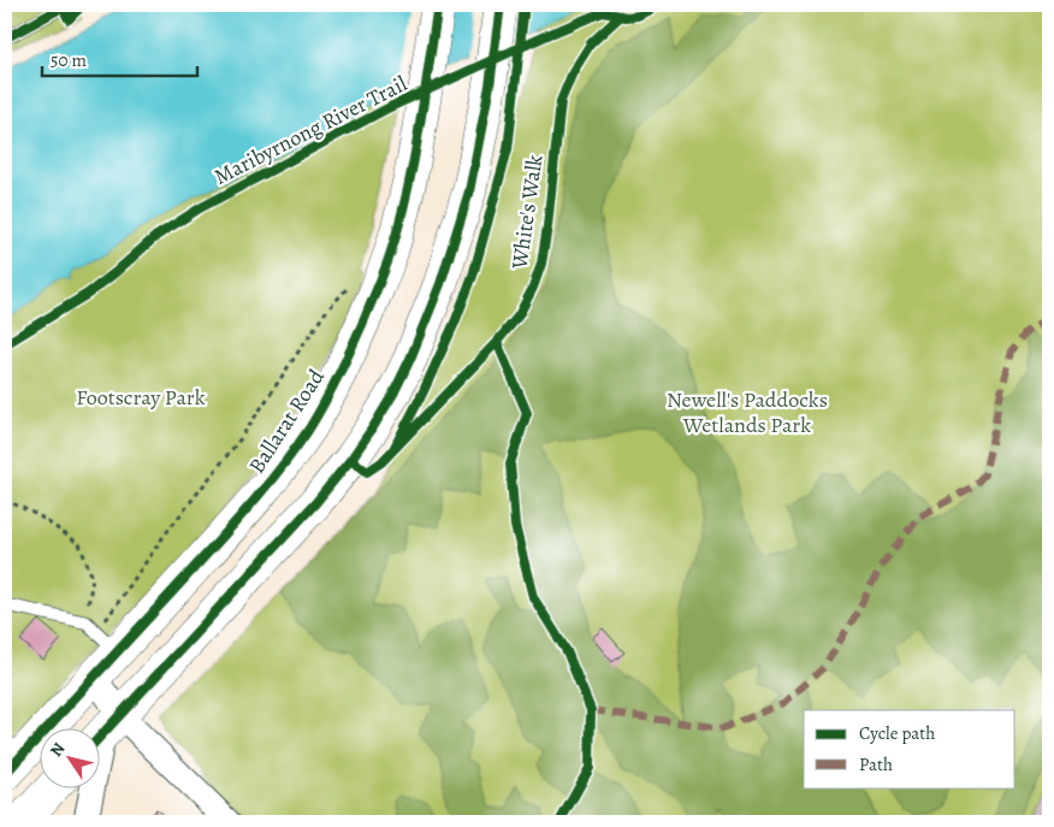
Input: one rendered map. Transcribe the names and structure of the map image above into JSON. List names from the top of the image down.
{
  "streets": {
    "highway": ["Ballarat Road"],
    "cycle path": ["Maribyrnong River Trail", "White's Walk"]
  },
  "parks": ["Footscray Park", "Newell's Paddocks Wetlands Park"],
  "legend": ["Cycle path", "Path"],
  "scale_bar": "50 m",
  "north": "top left"
}
